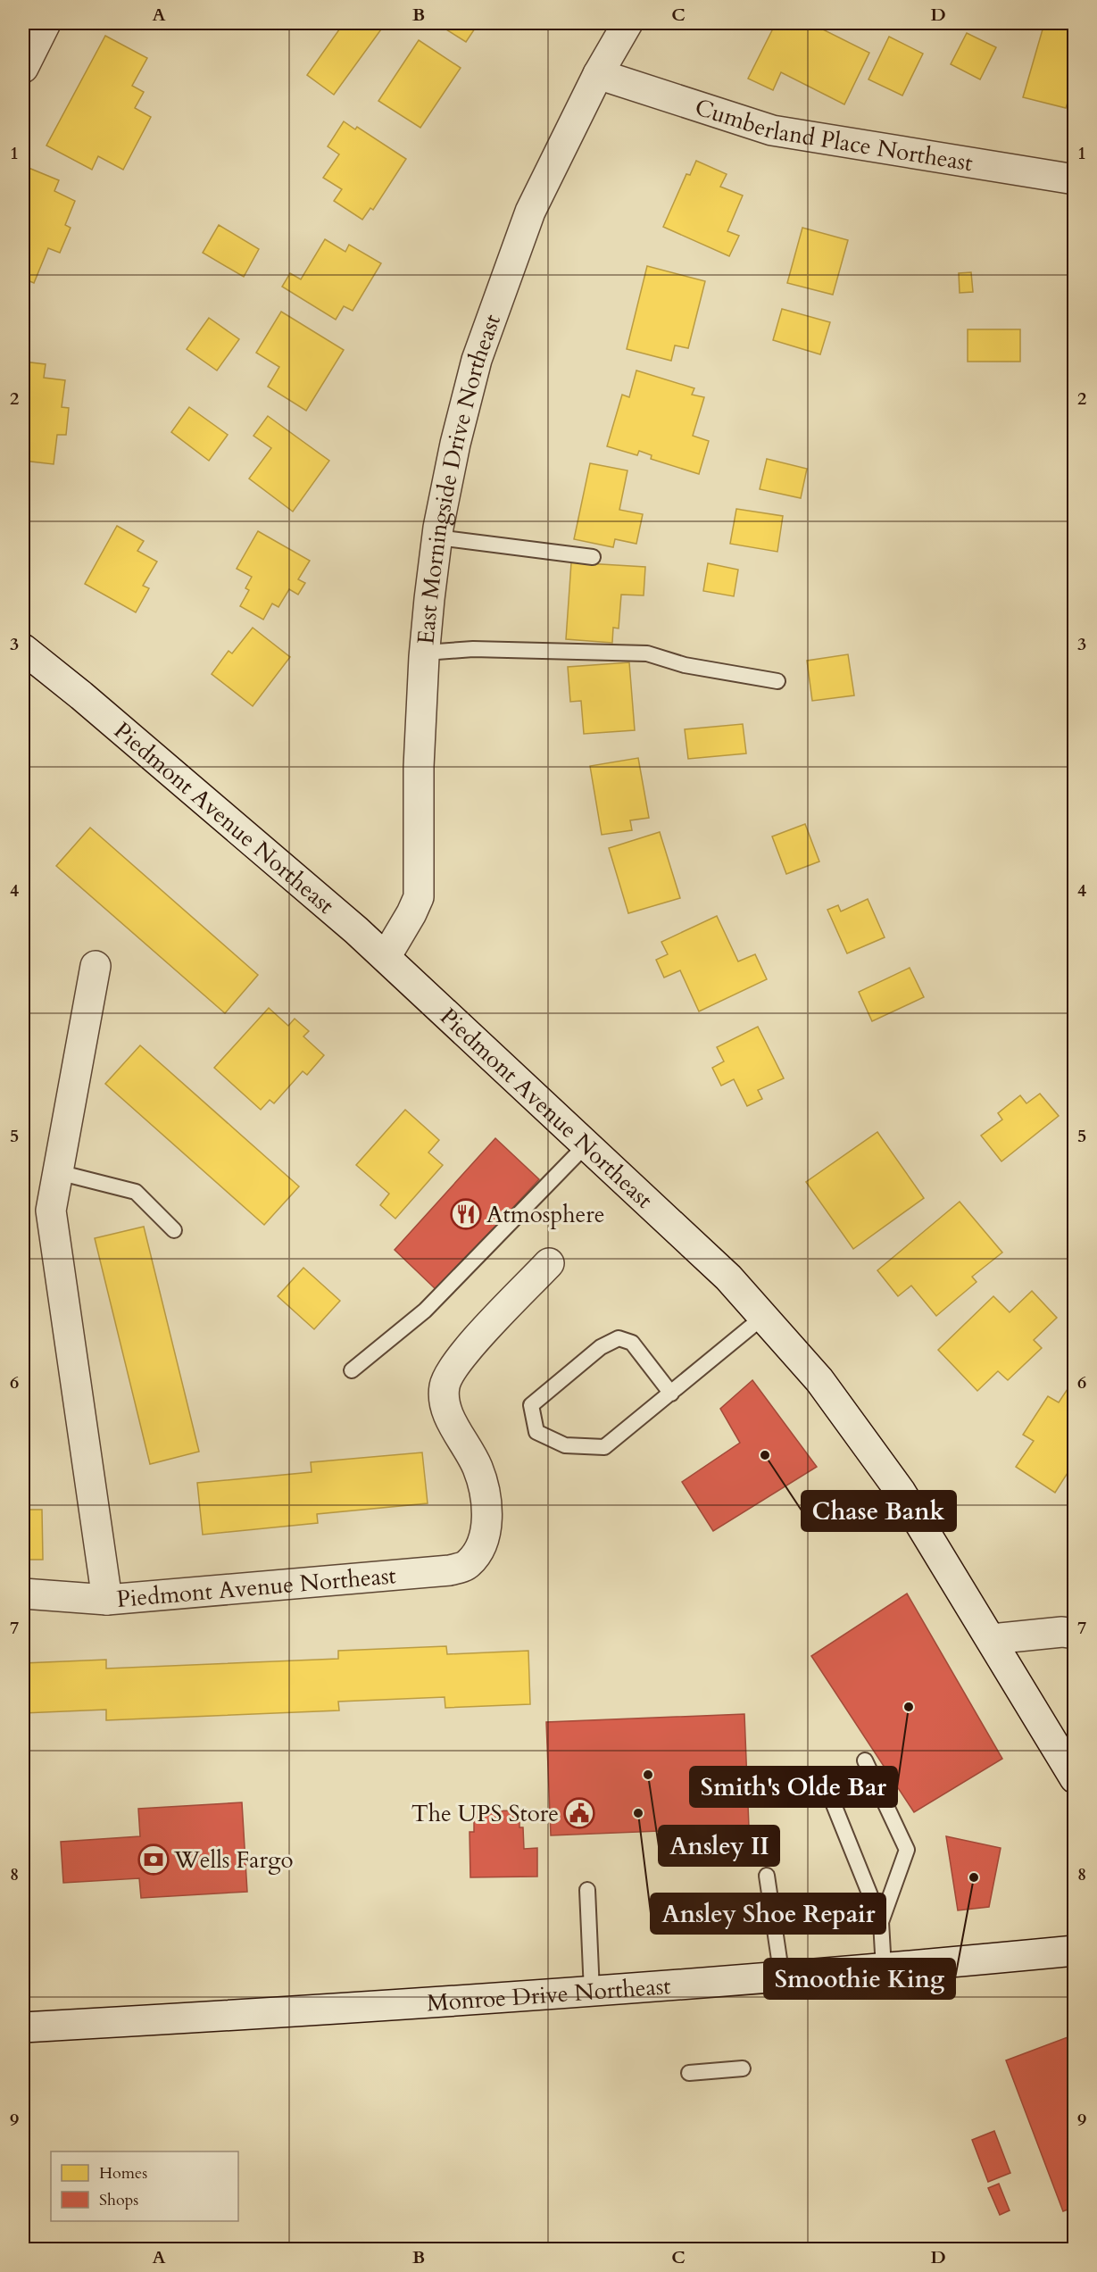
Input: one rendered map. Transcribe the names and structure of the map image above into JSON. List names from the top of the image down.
{
  "streets": {
    "street": [
      "Cumberland Place Northeast",
      "East Morningside Drive Northeast",
      "Piedmont Avenue Northeast",
      "Monroe Drive Northeast"
    ]
  },
  "crossings": [
    ["Cumberland Place Northeast", "East Morningside Drive Northeast"],
    ["East Morningside Drive Northeast", "Piedmont Avenue Northeast"]
  ],
  "places": {
    "restaurant": ["Atmosphere"],
    "other": [
      "Chase Bank",
      "Smith's Olde Bar",
      "Ansley II",
      "Ansley Shoe Repair",
      "Smoothie King"
    ],
    "public building": ["The UPS Store"],
    "bank": ["Wells Fargo"]
  },
  "legend": ["Homes", "Shops"],
  "grid": {
    "columns": [
      "A",
      "B",
      "C",
      "D"
    ],
    "rows": [
      "1",
      "2",
      "3",
      "4",
      "5",
      "6",
      "7",
      "8",
      "9"
    ]
  }
}
